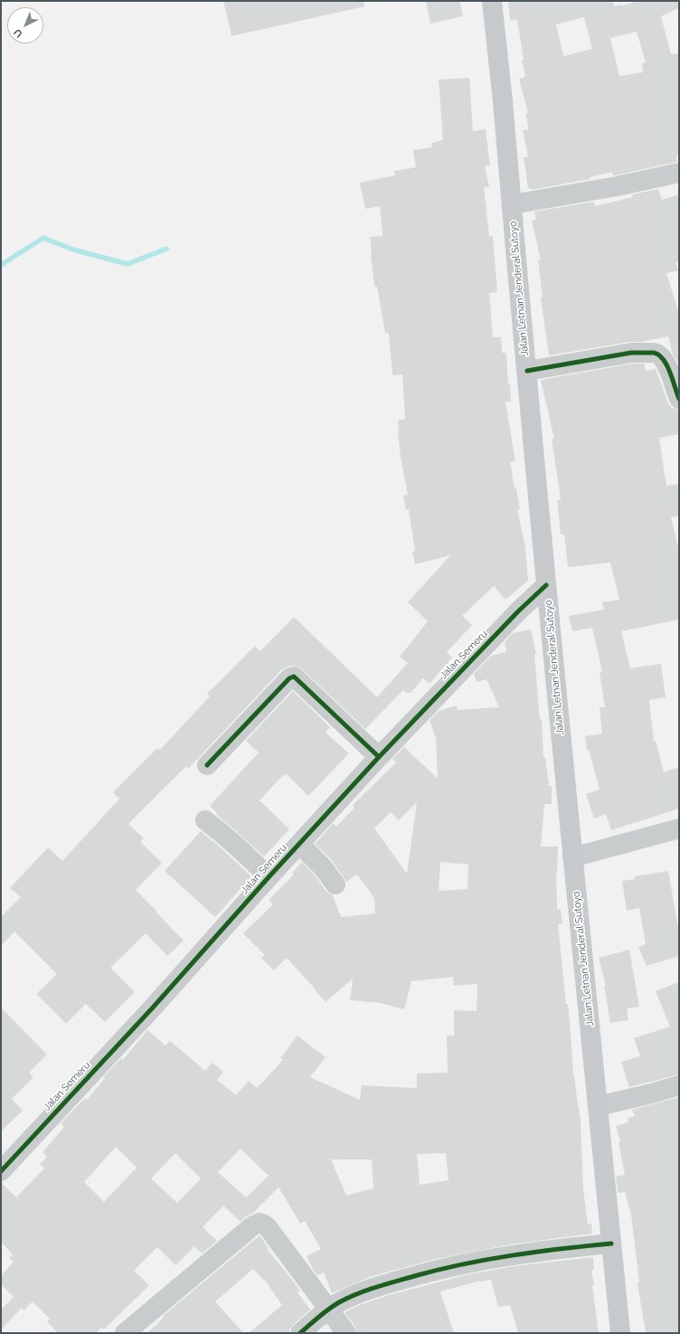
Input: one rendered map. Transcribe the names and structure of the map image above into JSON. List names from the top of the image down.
{
  "streets": {
    "main road": ["Jalan Letnan Jenderal Sutoyo"],
    "street": ["Jalan Semeru"]
  },
  "crossings": [
    ["Jalan Letnan Jenderal Sutoyo", "Jalan Semeru"]
  ],
  "north": "bottom left"
}
